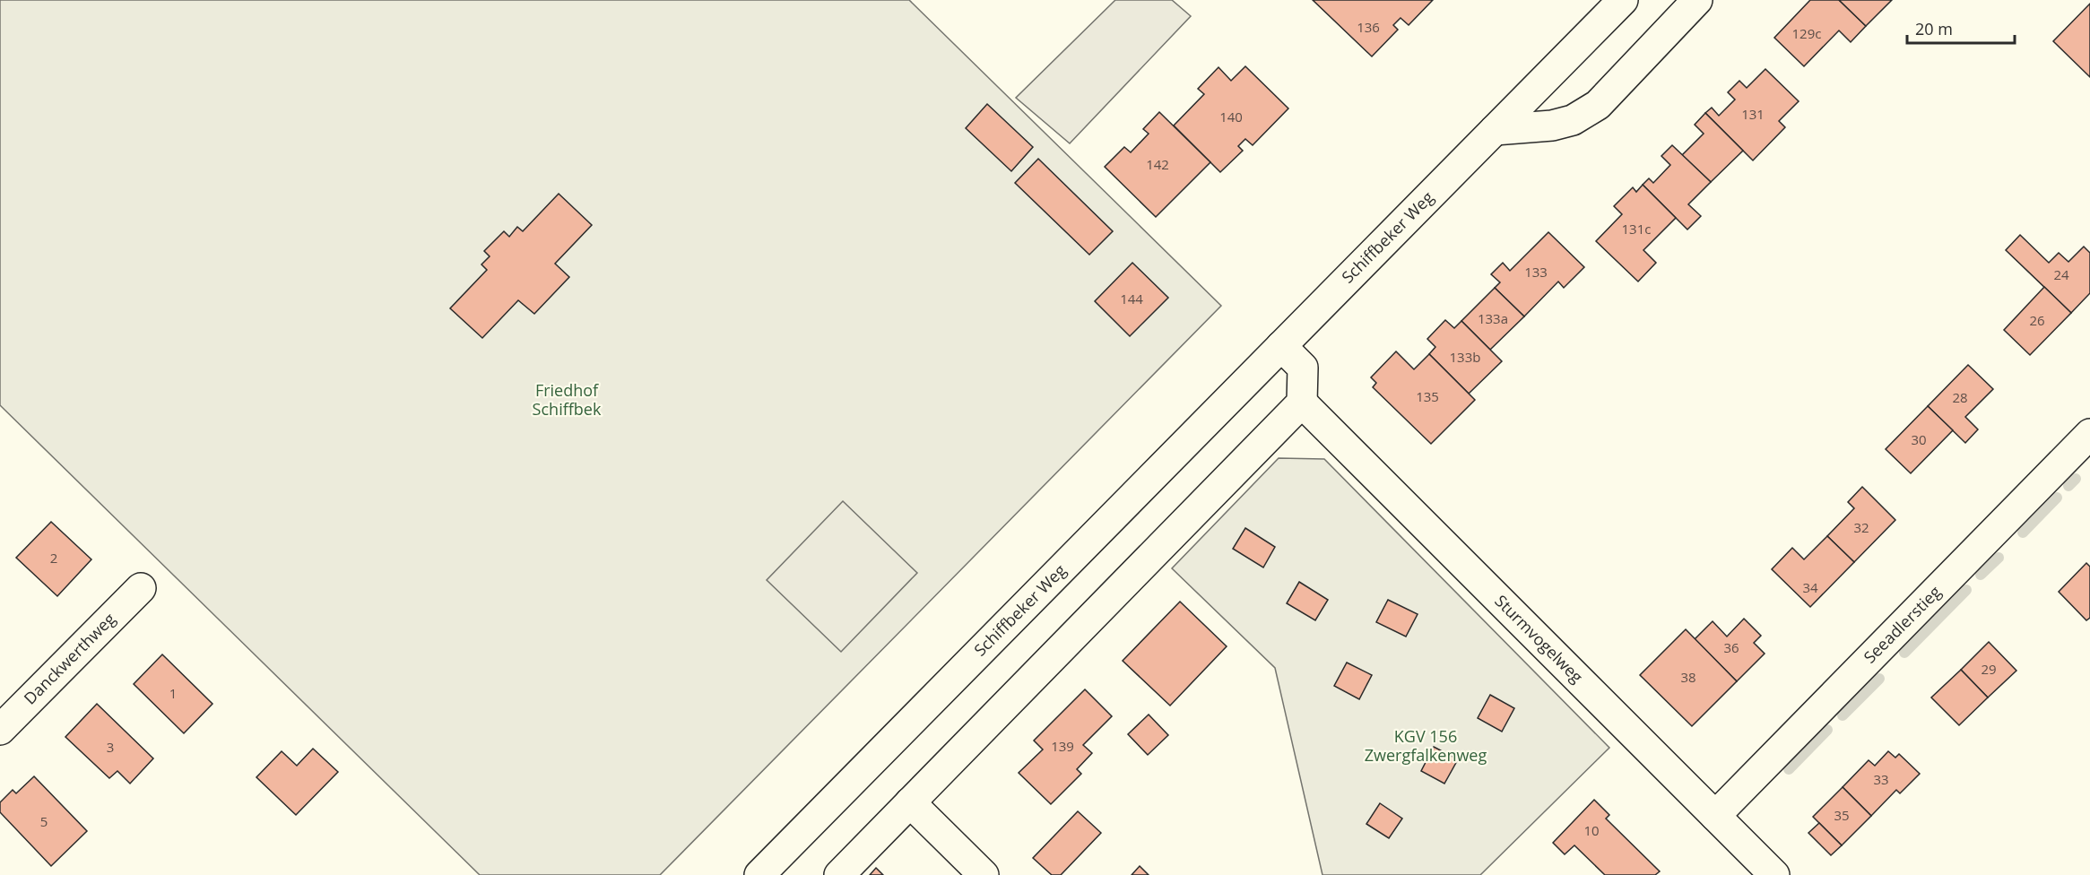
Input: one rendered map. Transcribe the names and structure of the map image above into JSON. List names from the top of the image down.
{
  "streets": {
    "street": [
      "Schiffbeker Weg",
      "Seeadlerstieg",
      "Sturmvogelweg",
      "Danckwerthweg"
    ]
  },
  "crossings": [
    ["Seeadlerstieg", "Sturmvogelweg"]
  ],
  "parks": ["Friedhof Schiffbek", "KGV 156 Zwergfalkenweg"],
  "house_numbers": [
    "136",
    "129c",
    "131",
    "140",
    "142",
    "131c",
    "133",
    "24",
    "144",
    "133a",
    "26",
    "133b",
    "135",
    "28",
    "30",
    "32",
    "2",
    "34",
    "36",
    "29",
    "38",
    "1",
    "139",
    "3",
    "33",
    "35",
    "5",
    "10"
  ],
  "scale_bar": "20 m"
}
